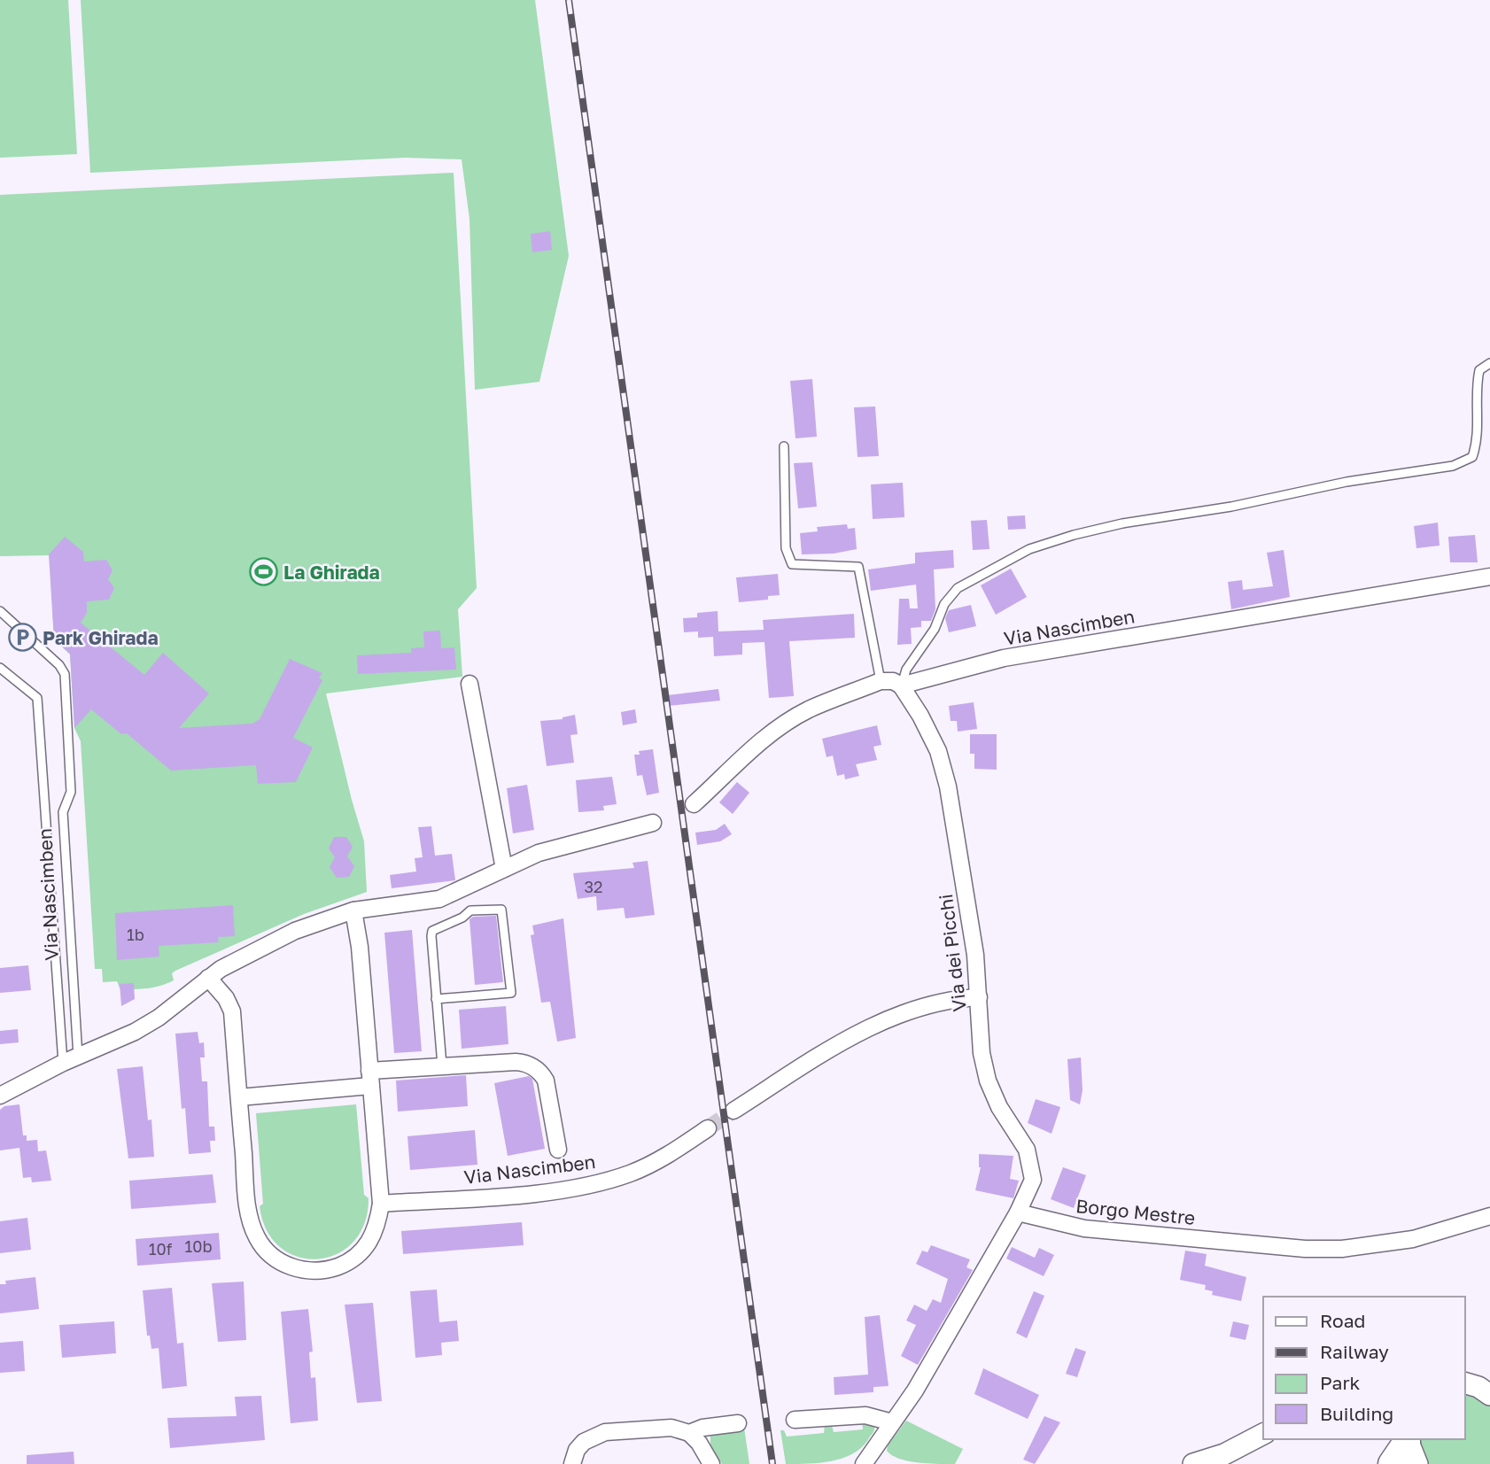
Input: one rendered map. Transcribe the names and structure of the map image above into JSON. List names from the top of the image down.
{
  "streets": {
    "street": ["Via Nascimben", "Via dei Picchi", "Borgo Mestre"]
  },
  "crossings": [
    ["Via Nascimben", "Via dei Picchi"],
    ["Via dei Picchi", "Borgo Mestre"]
  ],
  "places": {
    "sports": ["La Ghirada"],
    "parking": ["Park Ghirada"]
  },
  "house_numbers": [
    "32",
    "1b",
    "10b",
    "10f"
  ],
  "legend": [
    "Road",
    "Railway",
    "Park",
    "Building"
  ]
}
